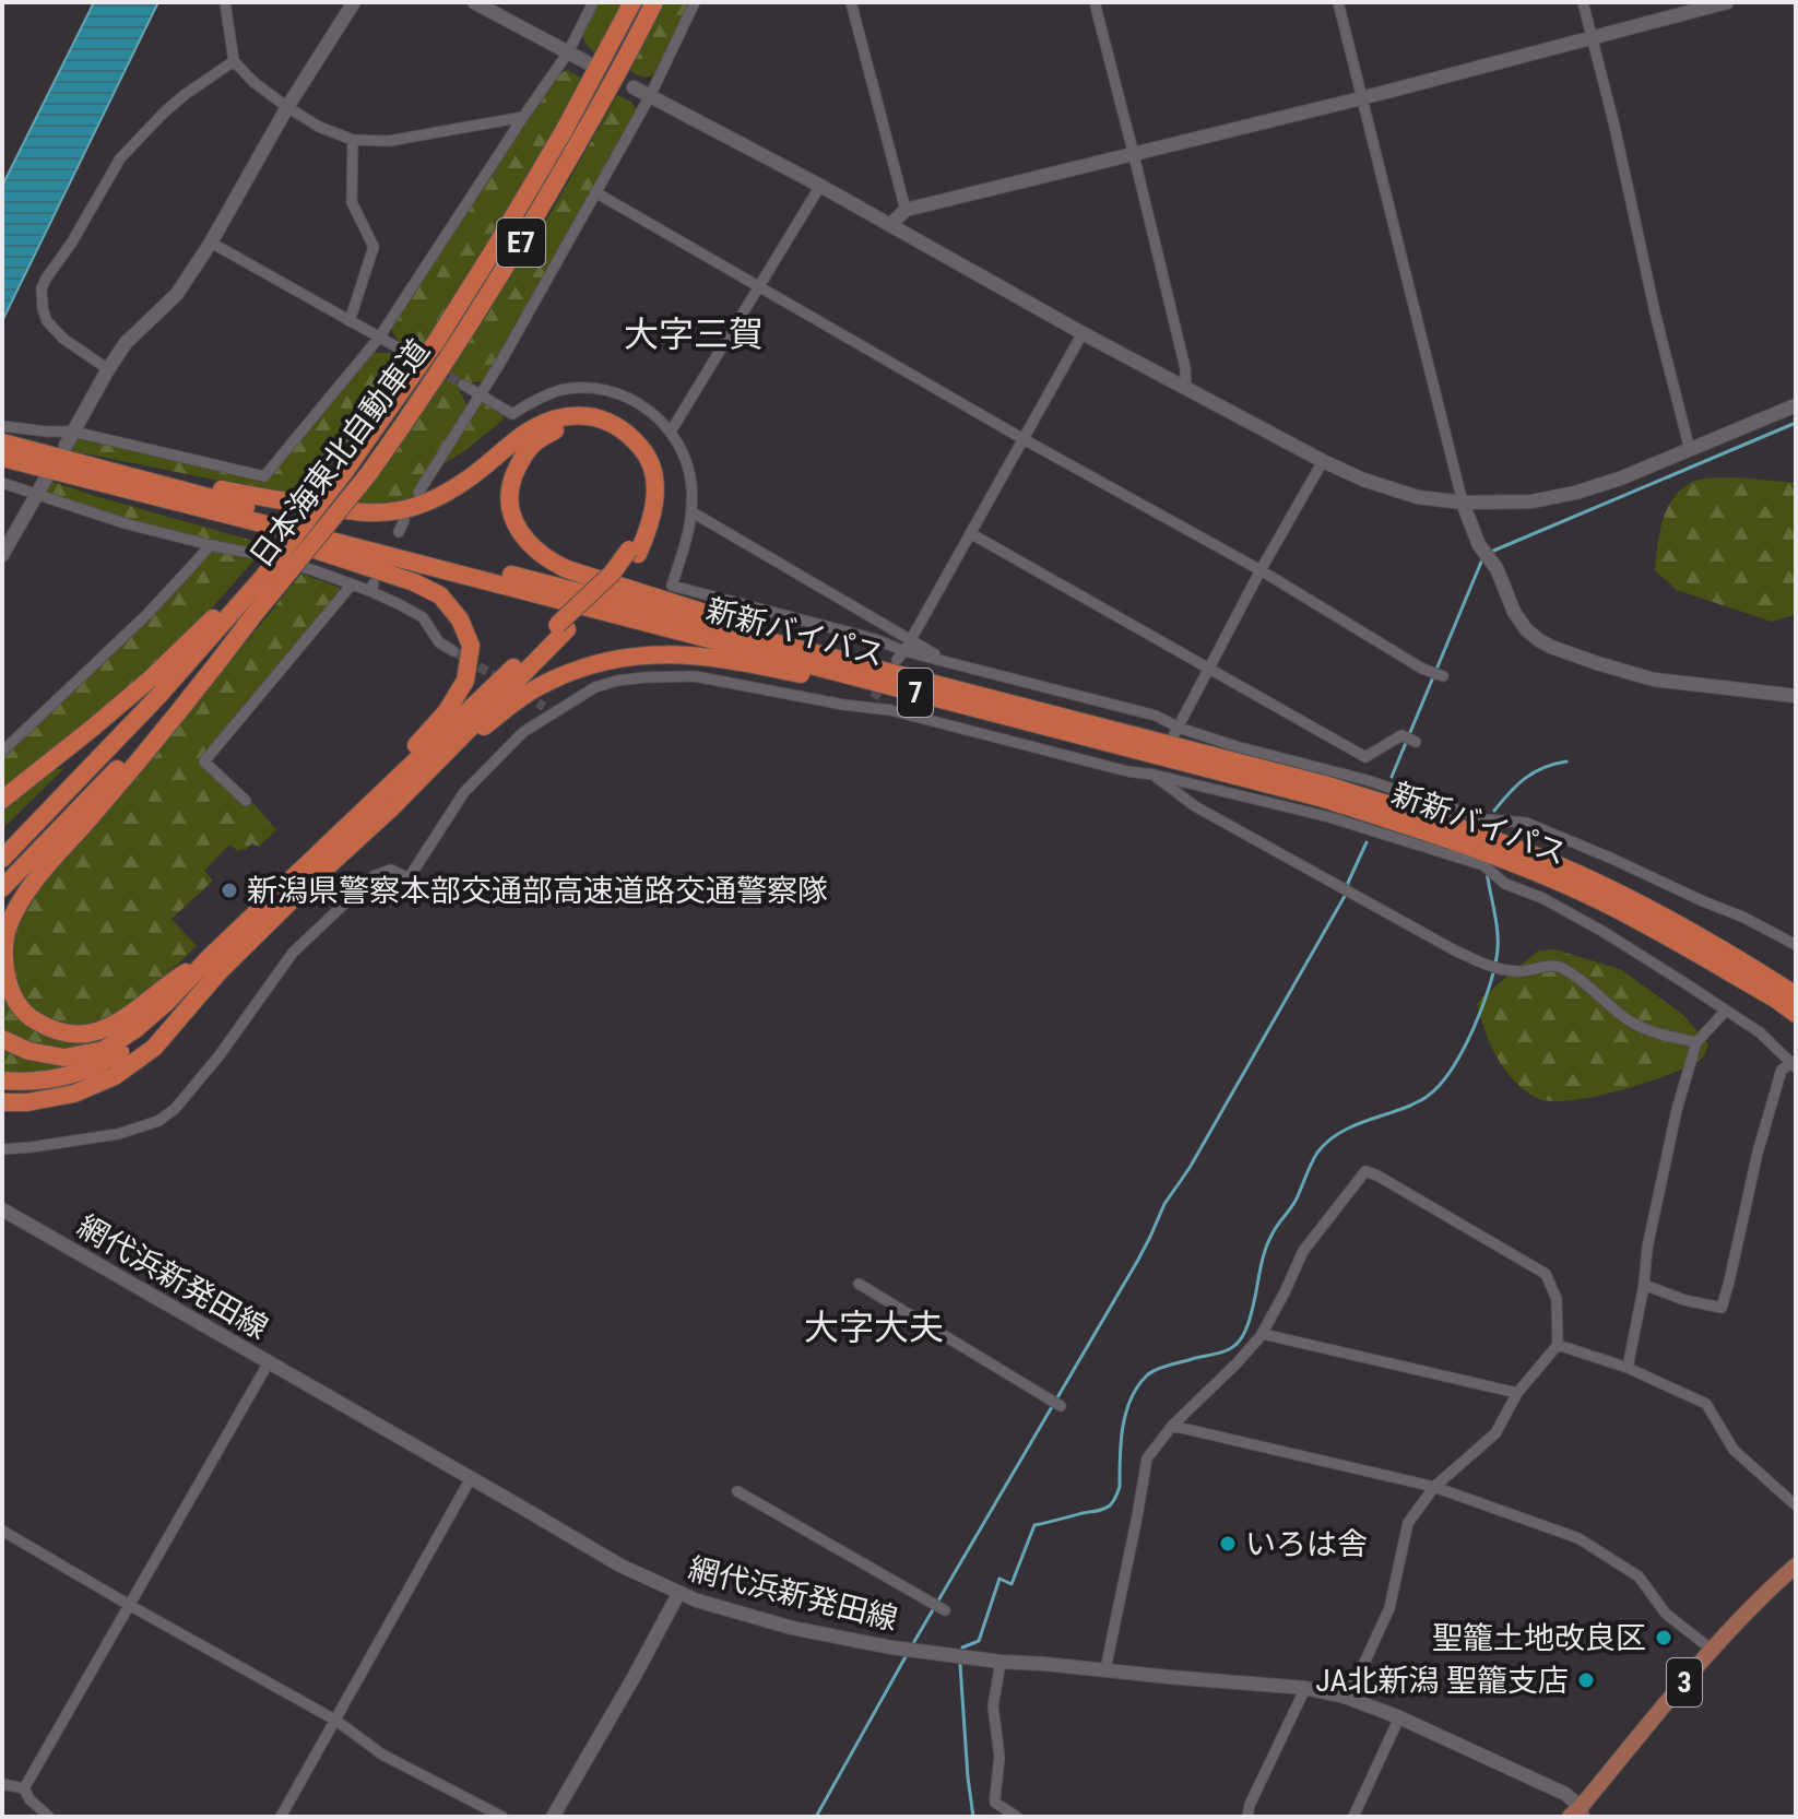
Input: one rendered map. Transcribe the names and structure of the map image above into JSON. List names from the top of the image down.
{
  "streets": {
    "highway": [
      "E7",
      "日本海東北自動車道",
      "新新バイパス",
      "7"
    ],
    "main road": ["3"],
    "street": ["網代浜新発田線"]
  },
  "crossings": [
    ["網代浜新発田線", "3"]
  ],
  "districts": ["大字三賀", "大字大夫"],
  "places": [
    "新潟県警察本部交通部高速道路交通警察隊",
    "いろは舎",
    "聖籠土地改良区",
    "JA北新潟 聖籠支店"
  ]
}
